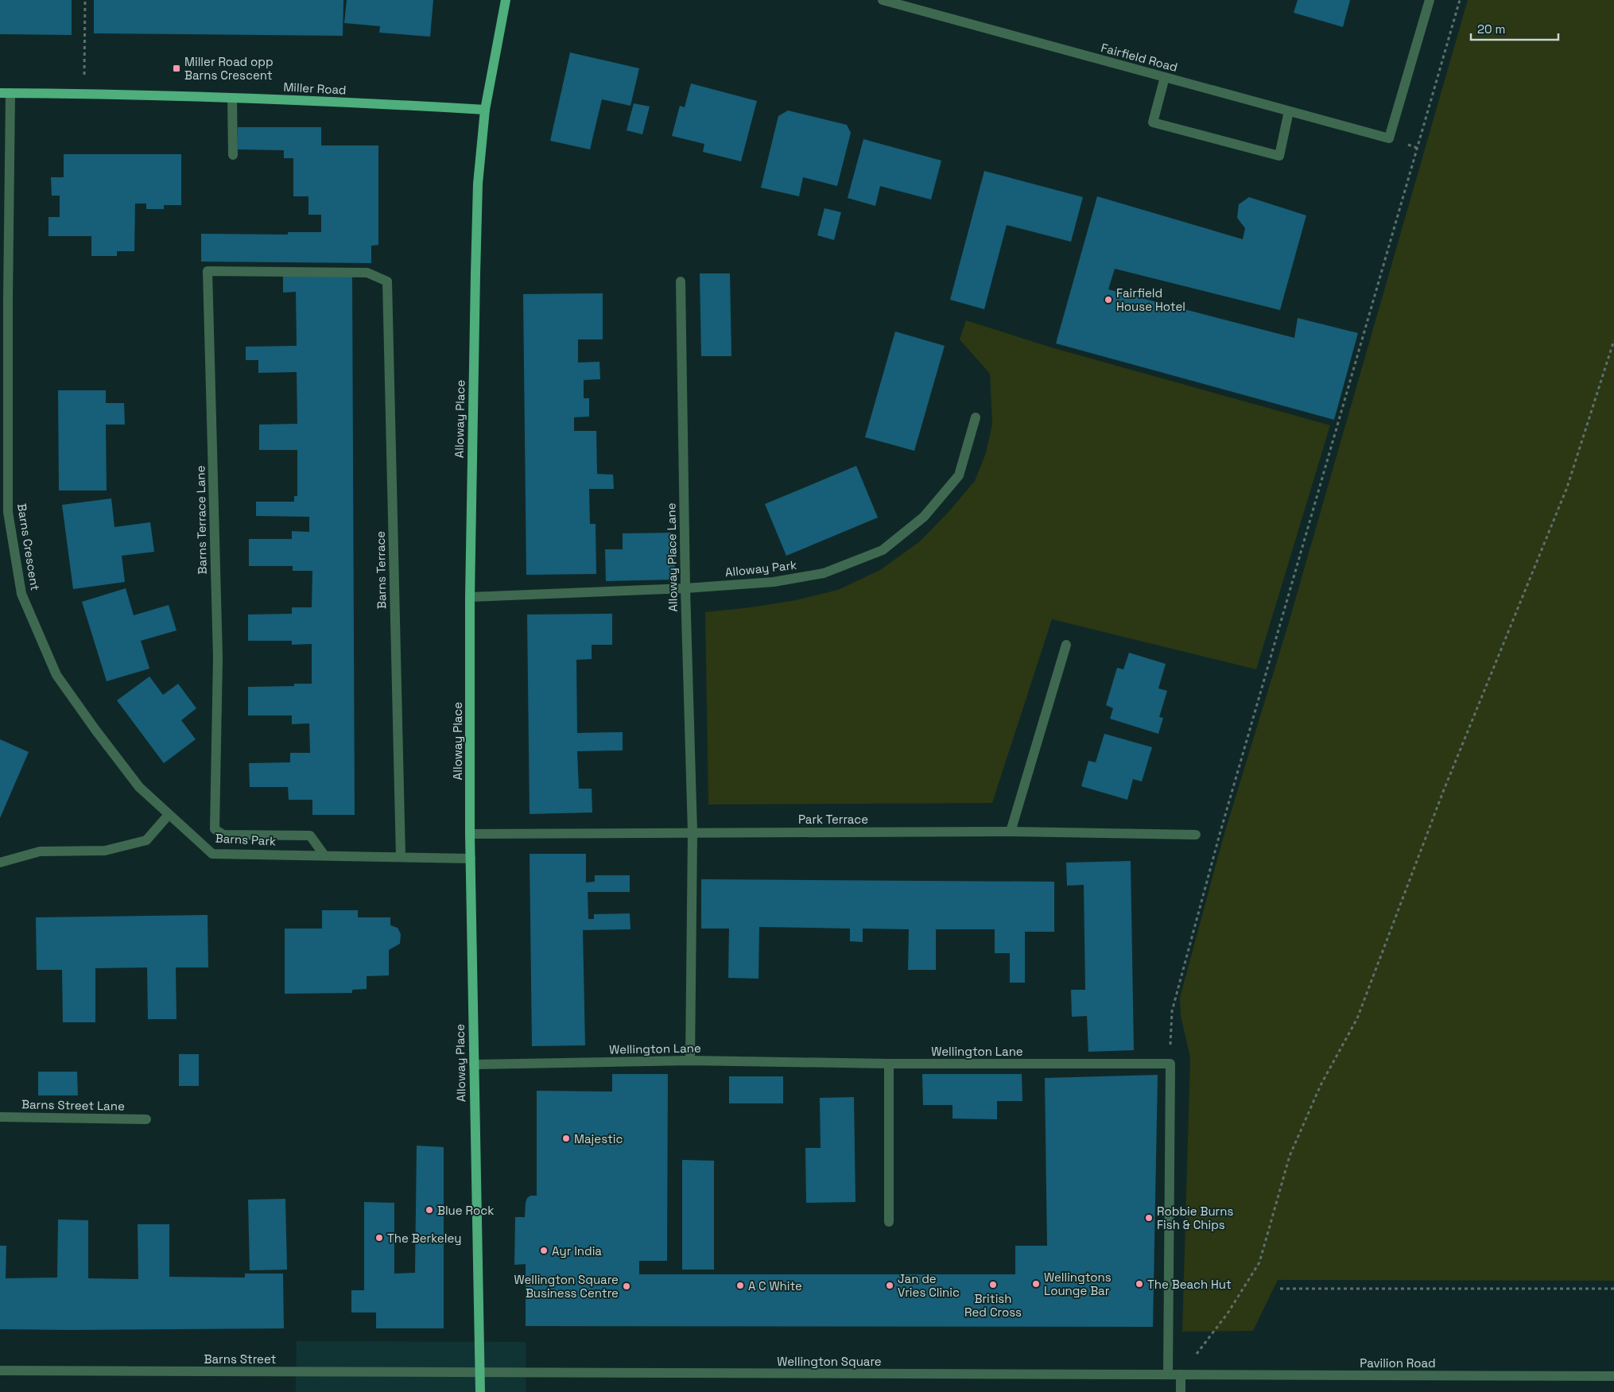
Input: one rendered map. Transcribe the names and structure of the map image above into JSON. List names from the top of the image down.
{
  "streets": {
    "main road": ["Miller Road", "Alloway Place"],
    "street": [
      "Fairfield Road",
      "Barns Terrace Lane",
      "Barns Crescent",
      "Alloway Place Lane",
      "Alloway Park",
      "Barns Terrace",
      "Park Terrace",
      "Barns Park",
      "Wellington Lane",
      "Barns Street Lane",
      "Barns Street",
      "Wellington Square",
      "Pavilion Road"
    ]
  },
  "crossings": [
    ["Miller Road", "Alloway Place"],
    ["Miller Road", "Barns Crescent"],
    ["Alloway Place", "Alloway Park"],
    ["Alloway Place", "Park Terrace"],
    ["Alloway Place", "Barns Park"],
    ["Alloway Place", "Wellington Lane"],
    ["Alloway Place", "Barns Street"],
    ["Alloway Place", "Wellington Square"],
    ["Barns Terrace Lane", "Barns Terrace"],
    ["Barns Terrace Lane", "Barns Park"],
    ["Barns Crescent", "Barns Park"],
    ["Alloway Place Lane", "Alloway Park"],
    ["Alloway Place Lane", "Park Terrace"],
    ["Alloway Place Lane", "Wellington Lane"],
    ["Barns Terrace", "Barns Park"],
    ["Barns Street", "Wellington Square"],
    ["Wellington Square", "Pavilion Road"]
  ],
  "places": {
    "transit": ["Miller Road opp Barns Crescent"],
    "other": [
      "Fairfield House Hotel",
      "Majestic",
      "Blue Rock",
      "Robbie Burns Fish & Chips",
      "The Berkeley",
      "Ayr India",
      "Wellingtons Lounge Bar",
      "The Beach Hut",
      "British Red Cross",
      "A C White",
      "Jan de Vries Clinic",
      "Wellington Square Business Centre"
    ]
  },
  "scale_bar": "20 m"
}
